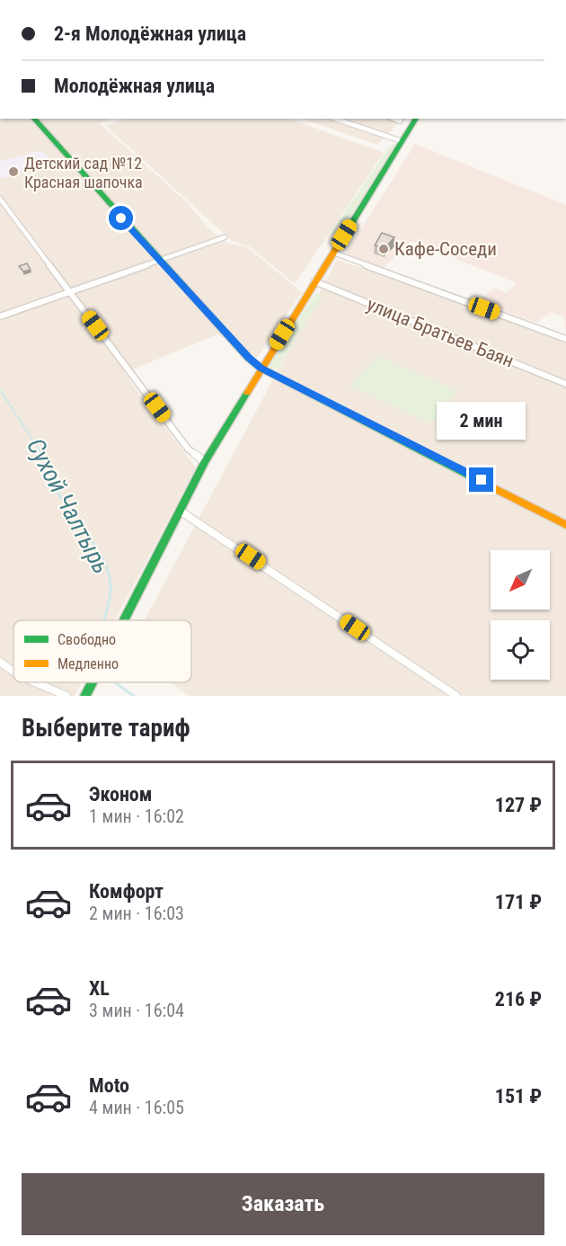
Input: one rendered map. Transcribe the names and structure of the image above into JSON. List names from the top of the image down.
{
  "streets": {
    "street": ["улица Братьев Баян"]
  },
  "water": ["Сухой Чалтырь"],
  "places": ["Детский сад №12 Красная шапочка", "Кафе-Соседи"],
  "legend": ["Свободно", "Медленно"],
  "north": "bottom left",
  "page": {
    "banner": ["2-я Молодёжная улица", "Молодёжная улица"],
    "bubble": "2 мин",
    "heading": "Выберите тариф",
    "list": [
      {
        "name": "Эконом",
        "note": "1 мин · 16:02",
        "value": "127 ₽"
      },
      {
        "name": "Комфорт",
        "note": "2 мин · 16:03",
        "value": "171 ₽"
      },
      {
        "name": "XL",
        "note": "3 мин · 16:04",
        "value": "216 ₽"
      },
      {
        "name": "Moto",
        "note": "4 мин · 16:05",
        "value": "151 ₽"
      }
    ],
    "buttons": "Заказать"
  }
}
